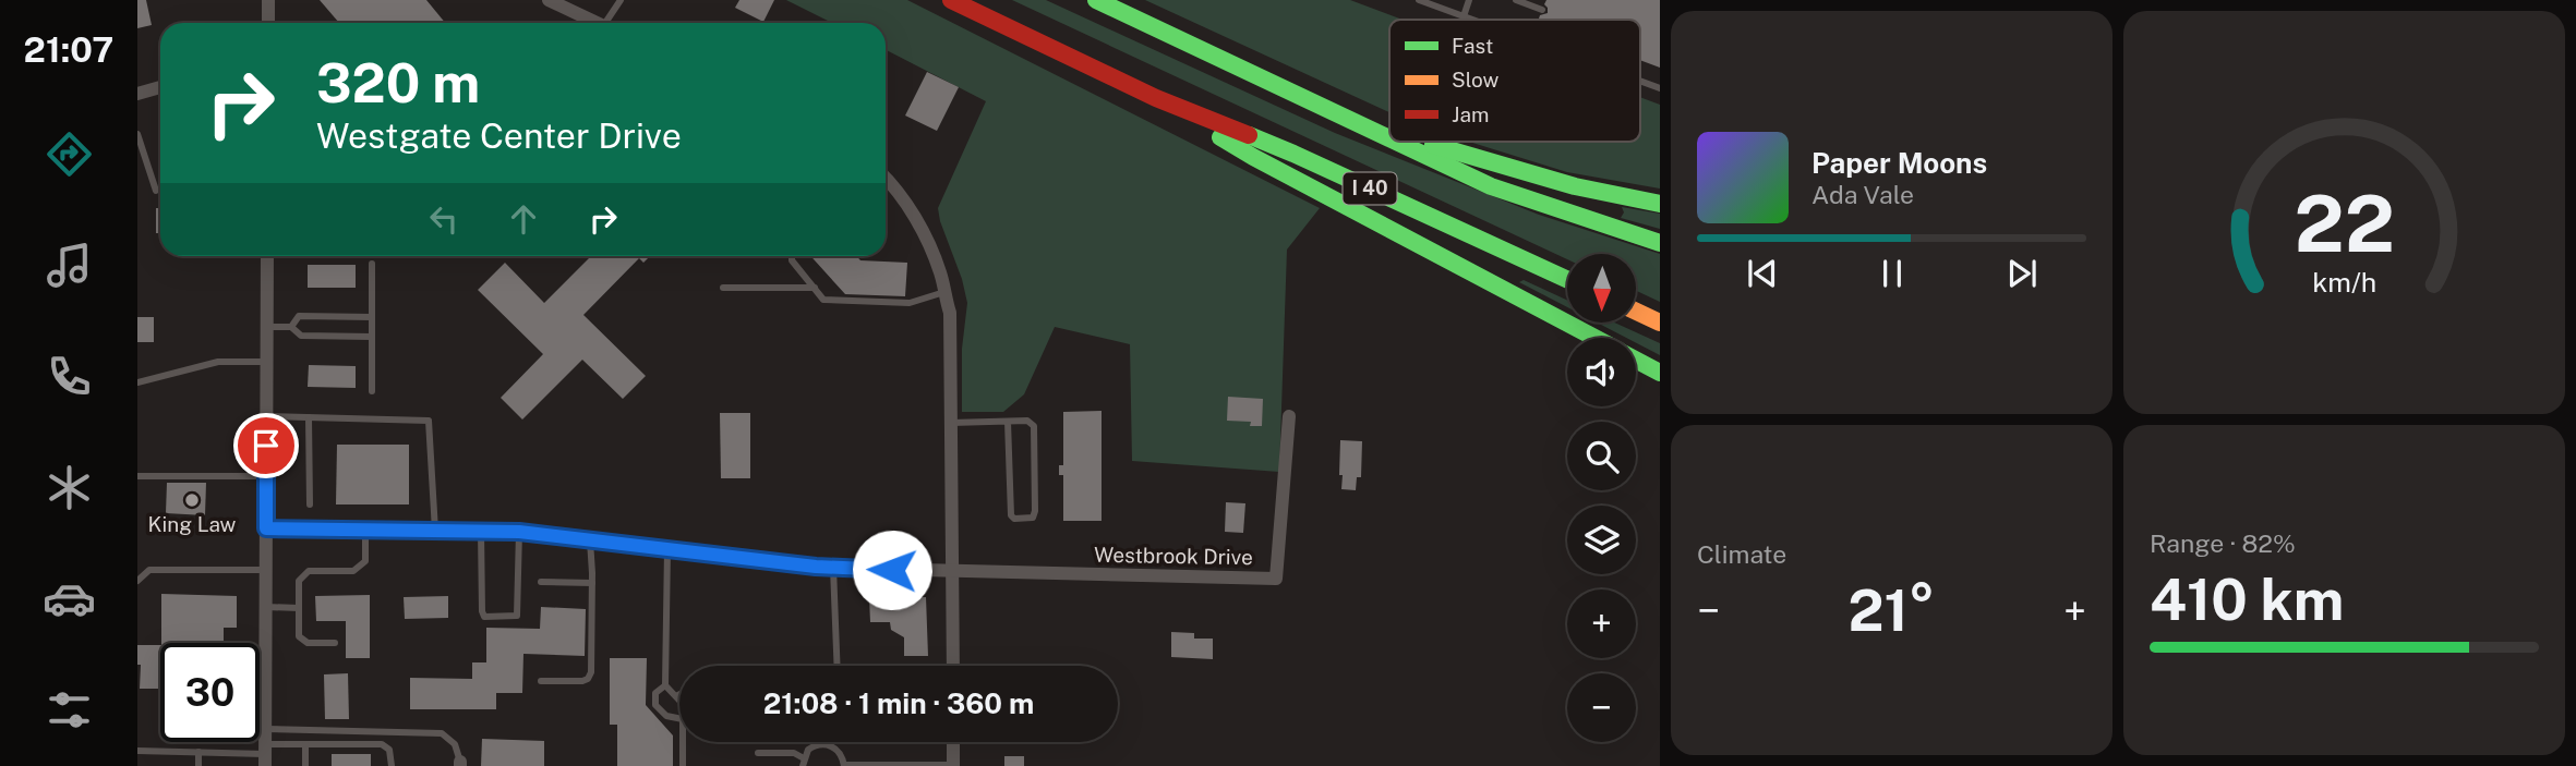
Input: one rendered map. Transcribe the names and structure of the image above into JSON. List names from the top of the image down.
{
  "streets": {
    "highway": ["I 40"],
    "street": ["Westbrook Drive"]
  },
  "places": ["King Law"],
  "legend": ["Fast", "Slow", "Jam"],
  "north": "bottom",
  "page": {
    "tabs": "21:07",
    "turn": ["320 m", "Westgate Center Drive"],
    "song": ["Paper Moons", "Ada Vale"],
    "map_buttons": ["+", "−"],
    "tile": [
      "Climate",
      ["Range · 82%", "410 km"]
    ],
    "heat": ["−", "21°", "+"],
    "limit": "30",
    "trip": "21:08 · 1 min · 360 m",
    "gauge": ["22", "km/h"]
  }
}
